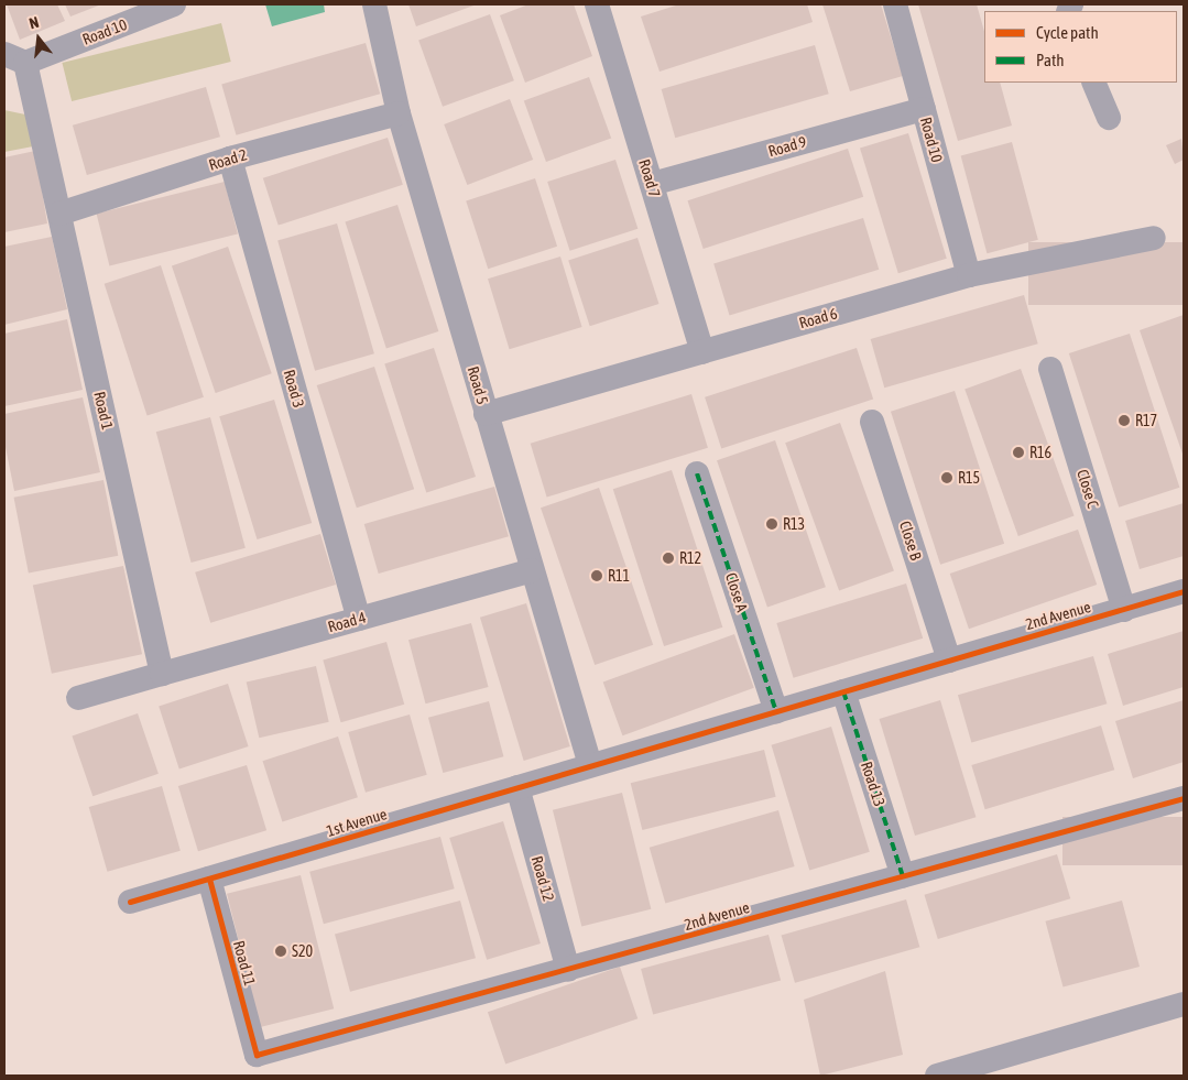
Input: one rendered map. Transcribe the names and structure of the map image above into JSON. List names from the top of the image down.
{
  "streets": {
    "street": [
      "Road 10",
      "Road 9",
      "Road 2",
      "Road 7",
      "Road 6",
      "Road 5",
      "Road 3",
      "Road 1",
      "Close C",
      "Close B",
      "Close A",
      "2nd Avenue",
      "Road 4",
      "Road 13",
      "1st Avenue",
      "Road 12",
      "Road 11"
    ]
  },
  "crossings": [
    ["Road 10", "Road 9"],
    ["Road 10", "Road 6"],
    ["Road 10", "Road 1"],
    ["Road 9", "Road 7"],
    ["Road 2", "Road 5"],
    ["Road 2", "Road 3"],
    ["Road 2", "Road 1"],
    ["Road 7", "Road 6"],
    ["Road 6", "Road 5"],
    ["Road 5", "2nd Avenue"],
    ["Road 5", "Road 4"],
    ["Road 5", "1st Avenue"],
    ["Road 3", "Road 4"],
    ["Road 1", "Road 4"],
    ["Close C", "2nd Avenue"],
    ["Close B", "2nd Avenue"],
    ["Close A", "2nd Avenue"],
    ["2nd Avenue", "Road 13"],
    ["2nd Avenue", "1st Avenue"],
    ["2nd Avenue", "Road 12"],
    ["2nd Avenue", "Road 11"],
    ["1st Avenue", "Road 12"],
    ["1st Avenue", "Road 11"]
  ],
  "places": [
    "R17",
    "R16",
    "R15",
    "R13",
    "R12",
    "R11",
    "S20"
  ],
  "legend": ["Cycle path", "Path"],
  "north": "top"
}
